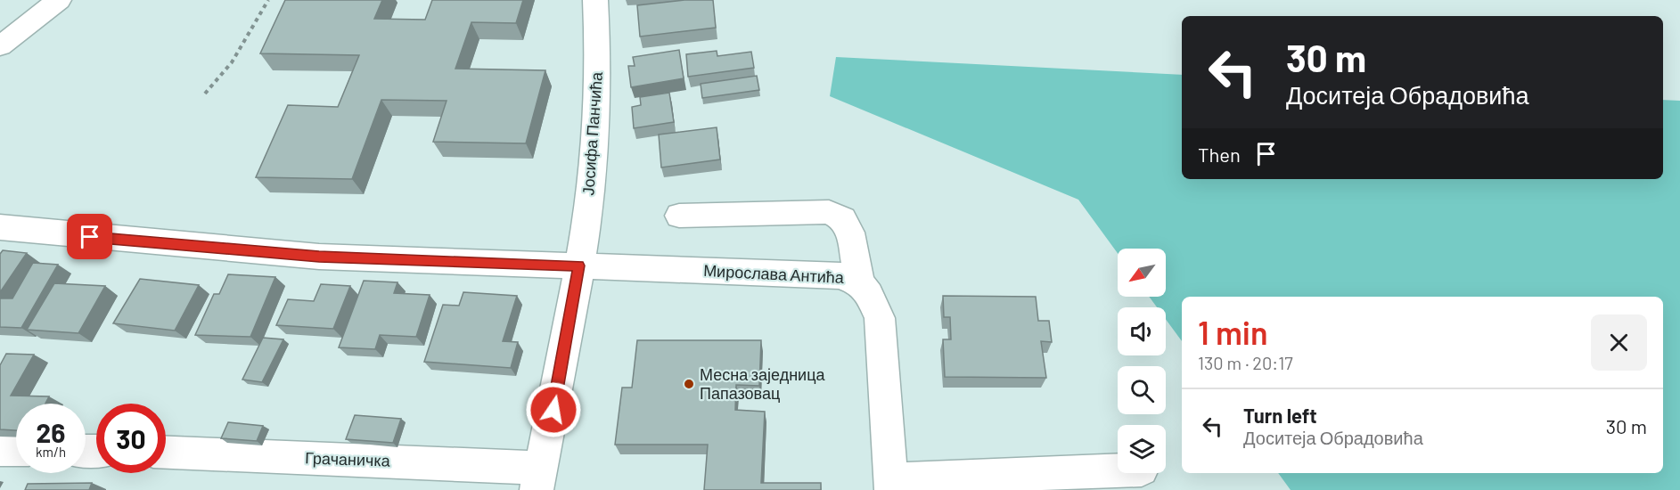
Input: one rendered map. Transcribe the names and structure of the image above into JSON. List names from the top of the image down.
{
  "streets": {
    "street": ["Јосифа Панчића", "Мирослава Антића", "Грачаничка"]
  },
  "crossings": [
    ["Јосифа Панчића", "Мирослава Антића"],
    ["Јосифа Панчића", "Грачаничка"]
  ],
  "places": ["Месна заједница Папазовац"],
  "north": "bottom left",
  "page": {
    "turn": ["30 m", "Доситеја Обрадовића"],
    "then": "Then",
    "heading": ["1 min", "130 m · 20:17"],
    "list": [
      {
        "name": "Turn left",
        "note": "Доситеја Обрадовића",
        "value": "30 m"
      }
    ],
    "speed": "26 km/h",
    "limit": "30"
  }
}
